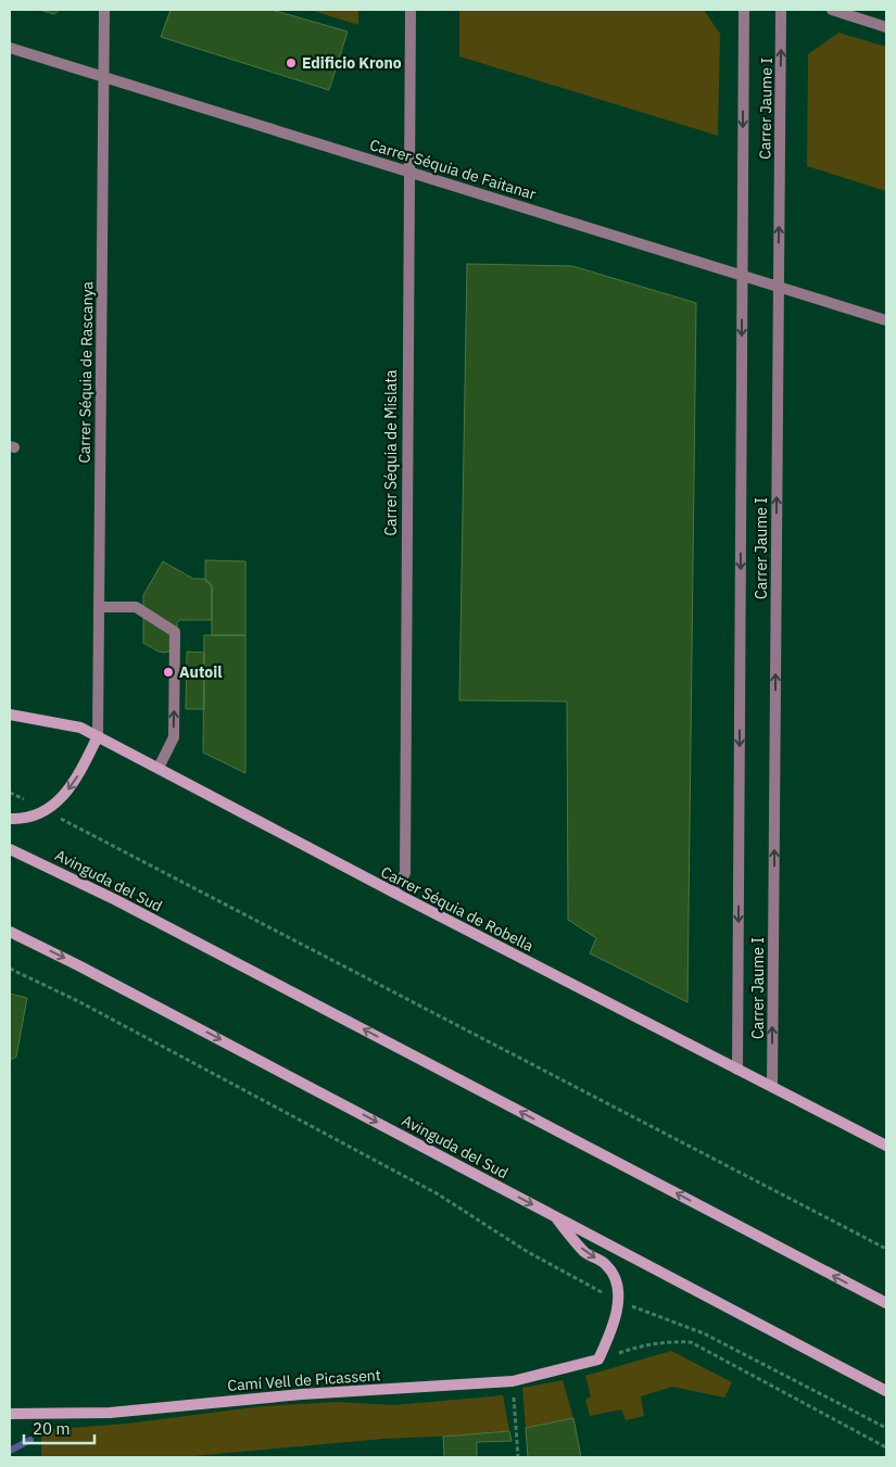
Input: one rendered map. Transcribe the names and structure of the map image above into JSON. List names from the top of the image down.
{
  "streets": {
    "main road": ["Avinguda del Sud", "Carrer Séquia de Robella", "Camí Vell de Picassent"],
    "street": [
      "Carrer Jaume I",
      "Carrer Séquia de Faitanar",
      "Carrer Séquia de Rascanya",
      "Carrer Séquia de Mislata"
    ]
  },
  "crossings": [
    ["Carrer Jaume I", "Carrer Séquia de Faitanar"],
    ["Carrer Jaume I", "Carrer Séquia de Robella"],
    ["Carrer Séquia de Faitanar", "Carrer Séquia de Rascanya"],
    ["Carrer Séquia de Faitanar", "Carrer Séquia de Mislata"],
    ["Carrer Séquia de Rascanya", "Carrer Séquia de Robella"],
    ["Carrer Séquia de Mislata", "Carrer Séquia de Robella"]
  ],
  "places": ["Edificio Krono", "Autoil"],
  "scale_bar": "20 m"
}
